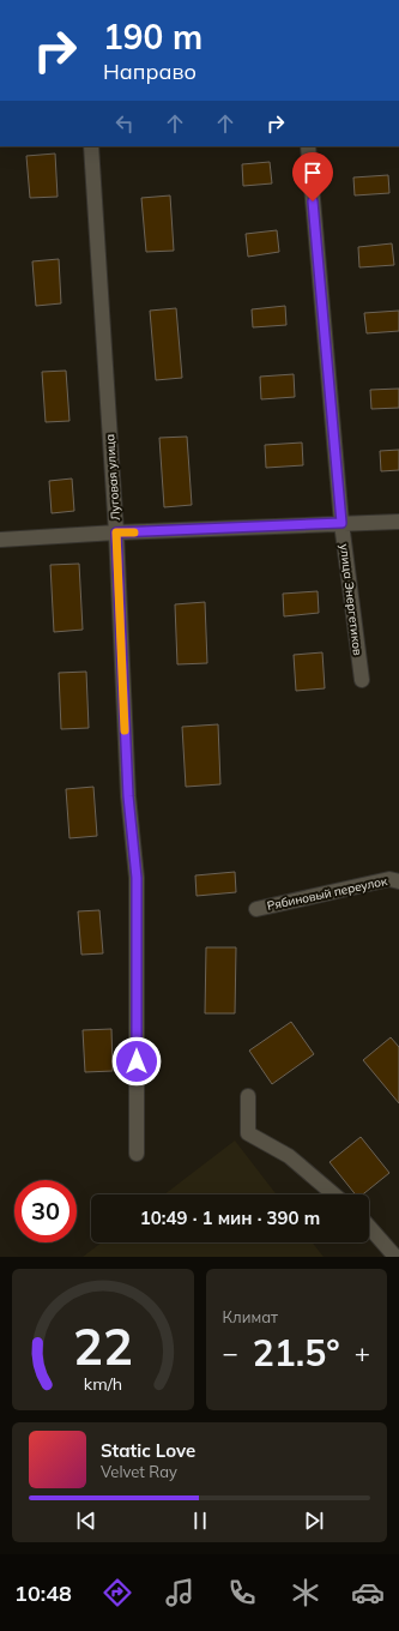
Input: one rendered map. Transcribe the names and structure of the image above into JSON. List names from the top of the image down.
{
  "streets": {
    "street": ["Луговая улица", "улица Энергетиков", "Рябиновый переулок"]
  },
  "page": {
    "turn": ["190 m", "Направо"],
    "limit": "30",
    "trip": "10:49 · 1 мин · 390 m",
    "tile": "Климат",
    "heat": ["−", "21.5°", "+"],
    "song": ["Static Love", "Velvet Ray"],
    "tabs": "10:48",
    "gauge": ["22", "km/h"]
  }
}
